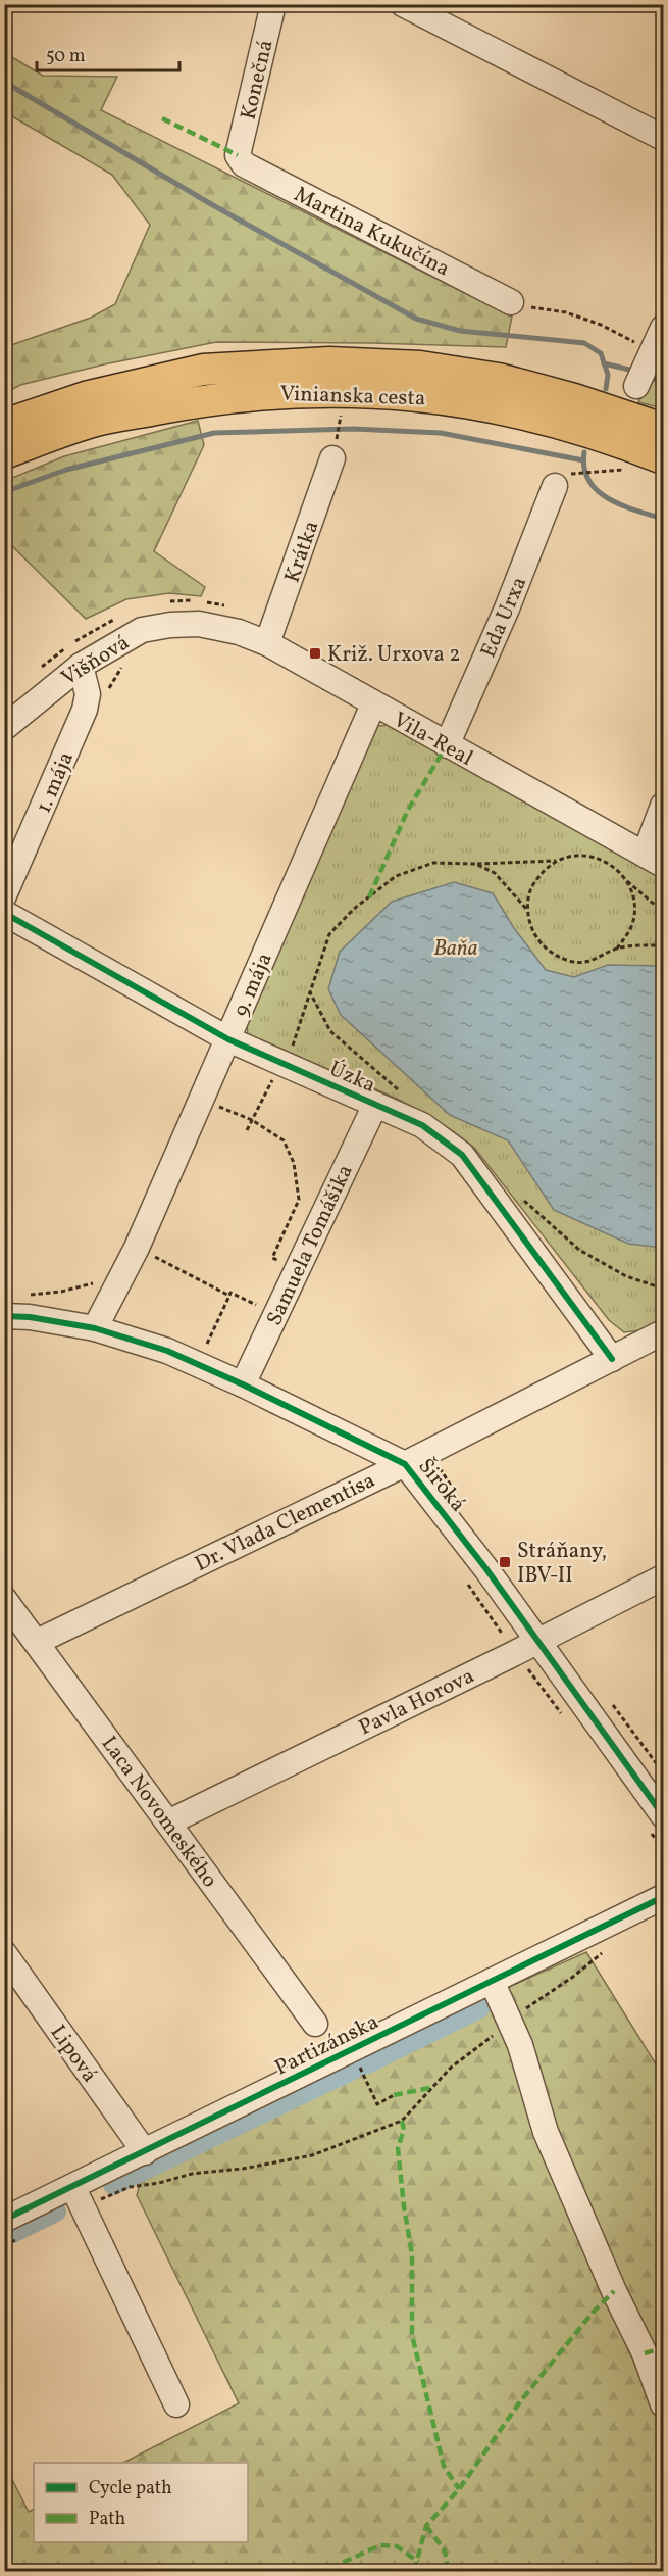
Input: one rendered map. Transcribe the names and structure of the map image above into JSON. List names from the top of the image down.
{
  "streets": {
    "main road": ["Vinianska cesta"],
    "street": [
      "Konečná",
      "Martina Kukučína",
      "Krátka",
      "Eda Urxa",
      "Višňová",
      "Vila-Real",
      "1. mája",
      "9. mája",
      "Úzka",
      "Samuela Tomášika",
      "Široká",
      "Dr. Vlada Clementisa",
      "Pavla Horova",
      "Laca Novomeského",
      "Partizánska",
      "Lipová"
    ]
  },
  "crossings": [
    ["Konečná", "Martina Kukučína"],
    ["Krátka", "Vila-Real"],
    ["Eda Urxa", "Vila-Real"],
    ["Višňová", "Vila-Real"],
    ["Višňová", "1. mája"],
    ["Vila-Real", "9. mája"],
    ["9. mája", "Úzka"],
    ["9. mája", "Široká"],
    ["Úzka", "Samuela Tomášika"],
    ["Úzka", "Dr. Vlada Clementisa"],
    ["Samuela Tomášika", "Široká"],
    ["Široká", "Dr. Vlada Clementisa"],
    ["Široká", "Pavla Horova"],
    ["Dr. Vlada Clementisa", "Laca Novomeského"],
    ["Pavla Horova", "Laca Novomeského"],
    ["Partizánska", "Lipová"]
  ],
  "parks": ["Baňa"],
  "places": {
    "transit": ["Križ. Urxova 2", "Stráňany, IBV-II"]
  },
  "legend": ["Cycle path", "Path"],
  "scale_bar": "50 m"
}
